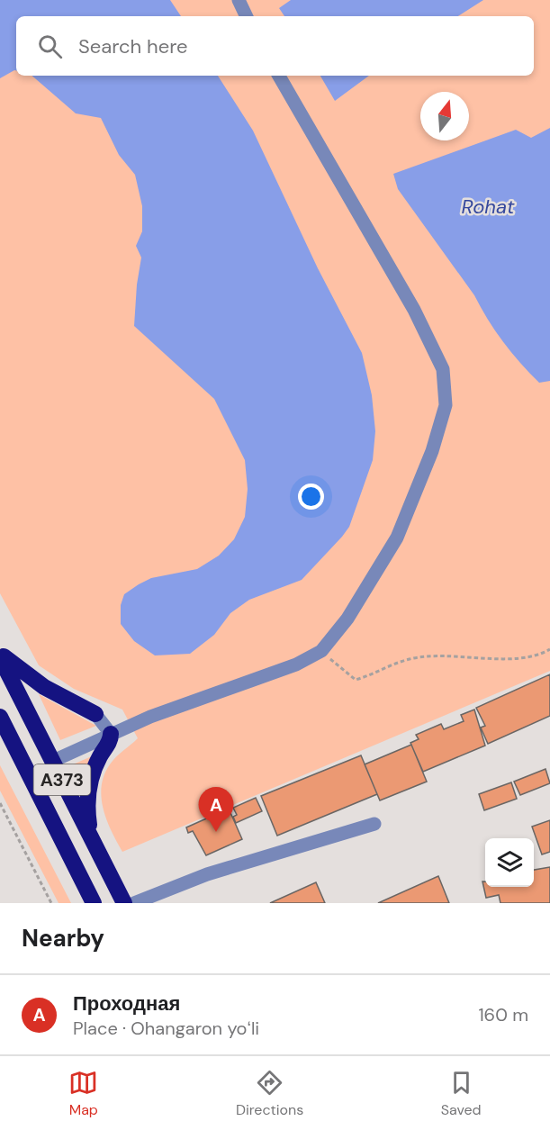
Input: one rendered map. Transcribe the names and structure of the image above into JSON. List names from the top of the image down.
{
  "streets": {
    "highway": ["A373"]
  },
  "water": ["Rohat"],
  "north": "top",
  "page": {
    "search": "Search here",
    "pins": "A",
    "heading": "Nearby",
    "list": [
      {
        "mark": "A",
        "name": "Проходная",
        "note": "Place · Ohangaron yoʻli",
        "value": "160 m"
      }
    ],
    "nav": ["Map", "Directions", "Saved"]
  }
}
